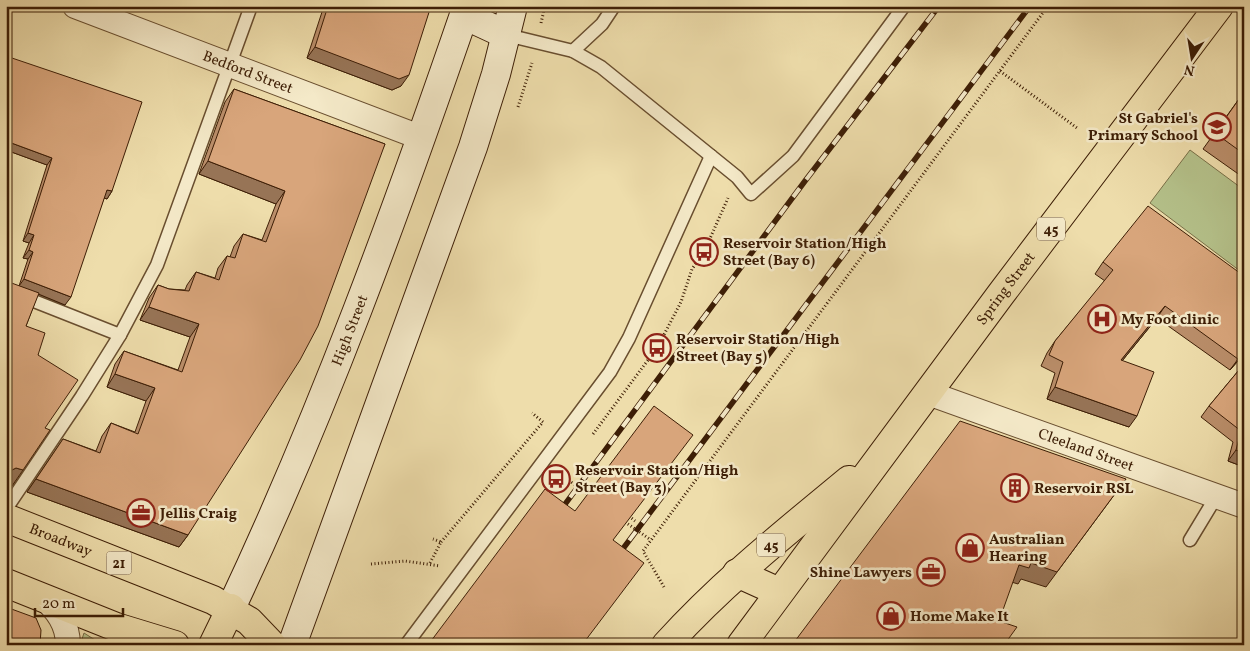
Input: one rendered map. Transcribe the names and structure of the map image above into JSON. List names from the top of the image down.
{
  "streets": {
    "main road": [
      "45",
      "Spring Street",
      "High Street",
      "Broadway",
      "21"
    ],
    "street": ["Bedford Street", "Cleeland Street"]
  },
  "crossings": [
    ["Bedford Street", "High Street"],
    ["Spring Street", "Cleeland Street"],
    ["High Street", "Broadway"]
  ],
  "places": {
    "school or university": ["St Gabriel's Primary School"],
    "bus stop": ["Reservoir Station/High Street (Bay 6)", "Reservoir Station/High Street (Bay 5)", "Reservoir Station/High Street (Bay 3)"],
    "hospital": ["My Foot clinic"],
    "building": ["Reservoir RSL"],
    "office": ["Jellis Craig", "Shine Lawyers"],
    "shop": ["Australian Hearing", "Home Make It"]
  },
  "scale_bar": "20 m",
  "north": "bottom"
}
